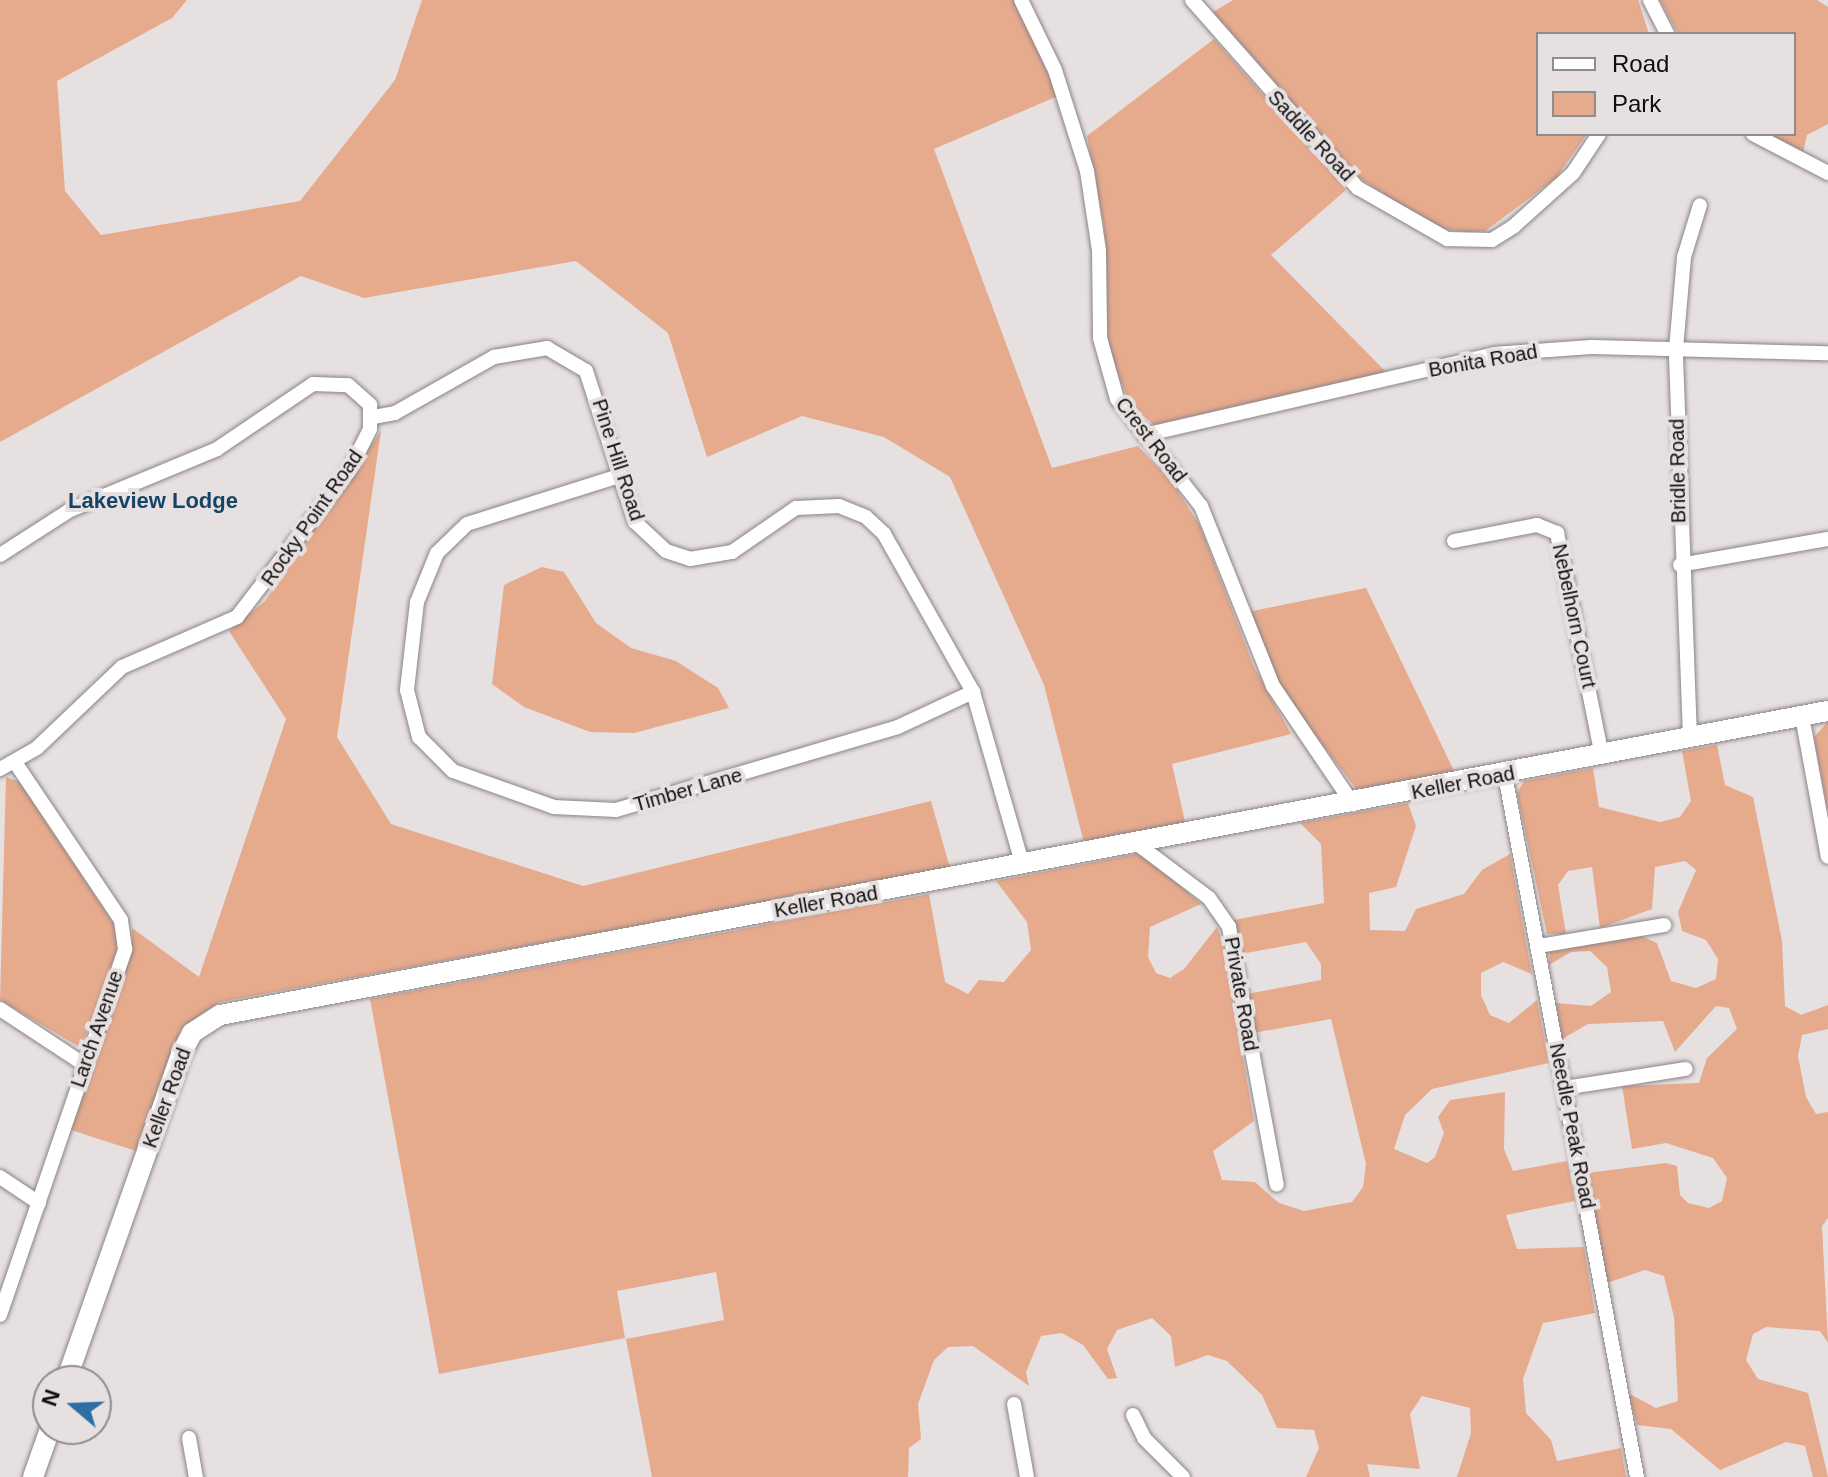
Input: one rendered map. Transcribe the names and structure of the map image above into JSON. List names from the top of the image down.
{
  "streets": {
    "street": [
      "Saddle Road",
      "Bonita Road",
      "Crest Road",
      "Pine Hill Road",
      "Bridle Road",
      "Rocky Point Road",
      "Nebelhorn Court",
      "Keller Road",
      "Timber Lane",
      "Private Road",
      "Larch Avenue",
      "Needle Peak Road"
    ]
  },
  "crossings": [
    ["Bonita Road", "Crest Road"],
    ["Bonita Road", "Bridle Road"],
    ["Crest Road", "Keller Road"],
    ["Pine Hill Road", "Rocky Point Road"],
    ["Pine Hill Road", "Keller Road"],
    ["Pine Hill Road", "Timber Lane"],
    ["Bridle Road", "Keller Road"],
    ["Rocky Point Road", "Larch Avenue"],
    ["Nebelhorn Court", "Keller Road"],
    ["Keller Road", "Private Road"],
    ["Keller Road", "Needle Peak Road"]
  ],
  "districts": ["Lakeview Lodge"],
  "legend": ["Road", "Park"],
  "north": "left"
}
